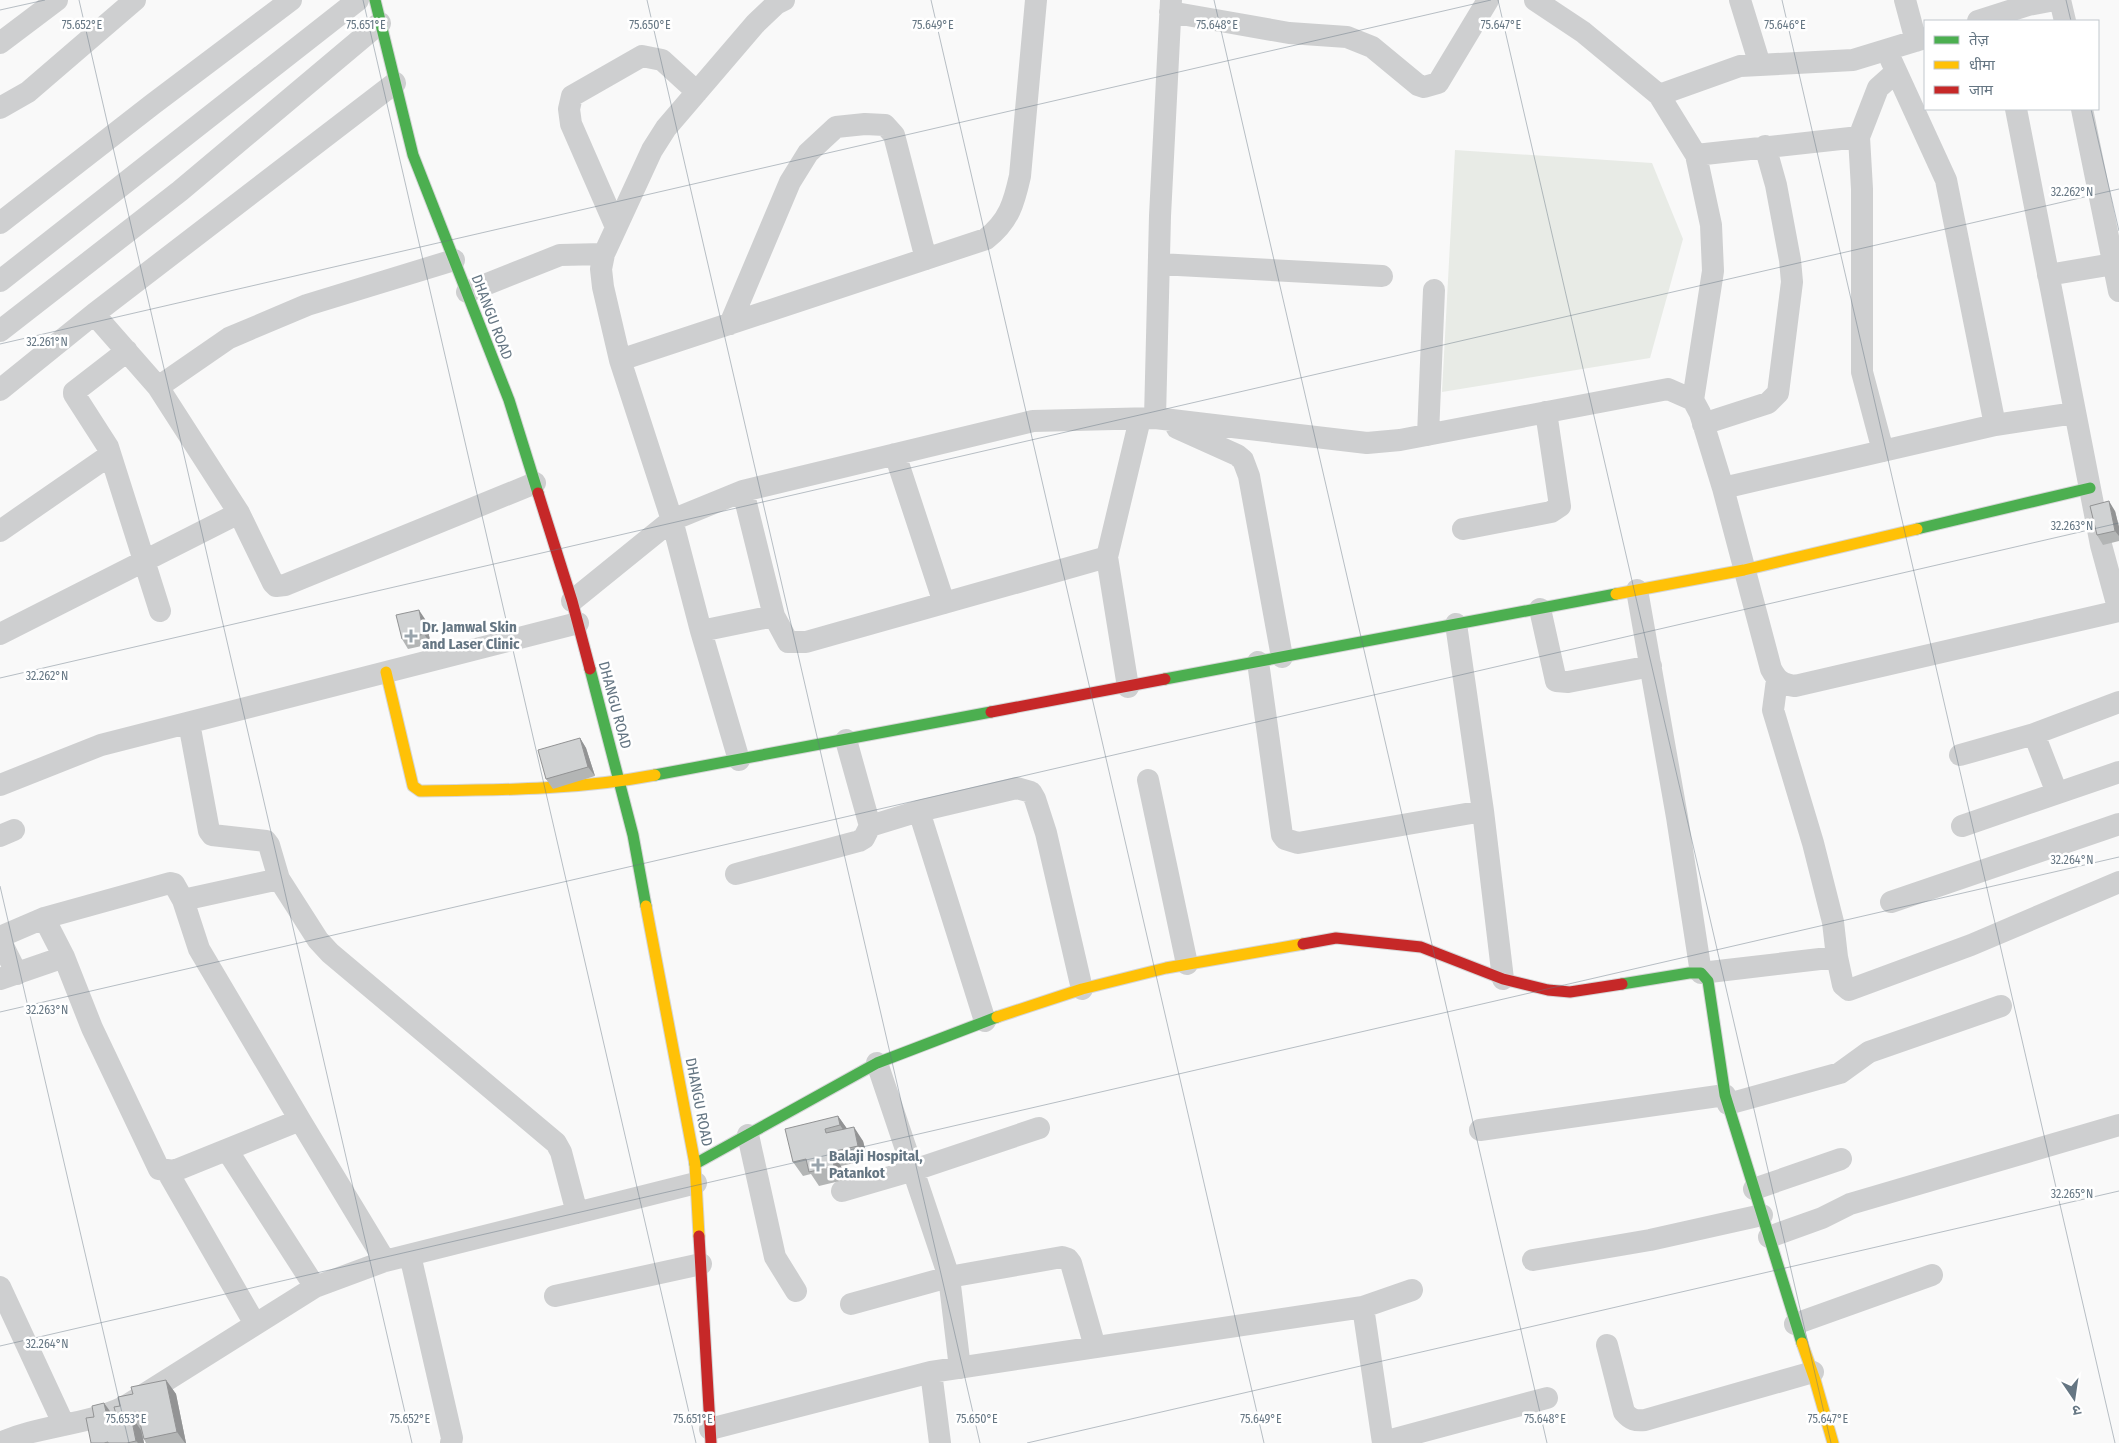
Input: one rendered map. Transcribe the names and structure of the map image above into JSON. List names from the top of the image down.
{
  "streets": {
    "street": ["DHANGU ROAD"]
  },
  "places": {
    "health": ["Dr. Jamwal Skin and Laser Clinic", "Balaji Hospital, Patankot"]
  },
  "legend": ["तेज़", "धीमा", "जाम"],
  "north": "bottom",
  "coordinates": [
    "75.652°E",
    "75.651°E",
    "75.650°E",
    "75.649°E",
    "75.648°E",
    "75.647°E",
    "75.646°E",
    "32.262°N",
    "32.261°N",
    "32.263°N",
    "32.264°N",
    "32.265°N",
    "75.653°E"
  ]
}
